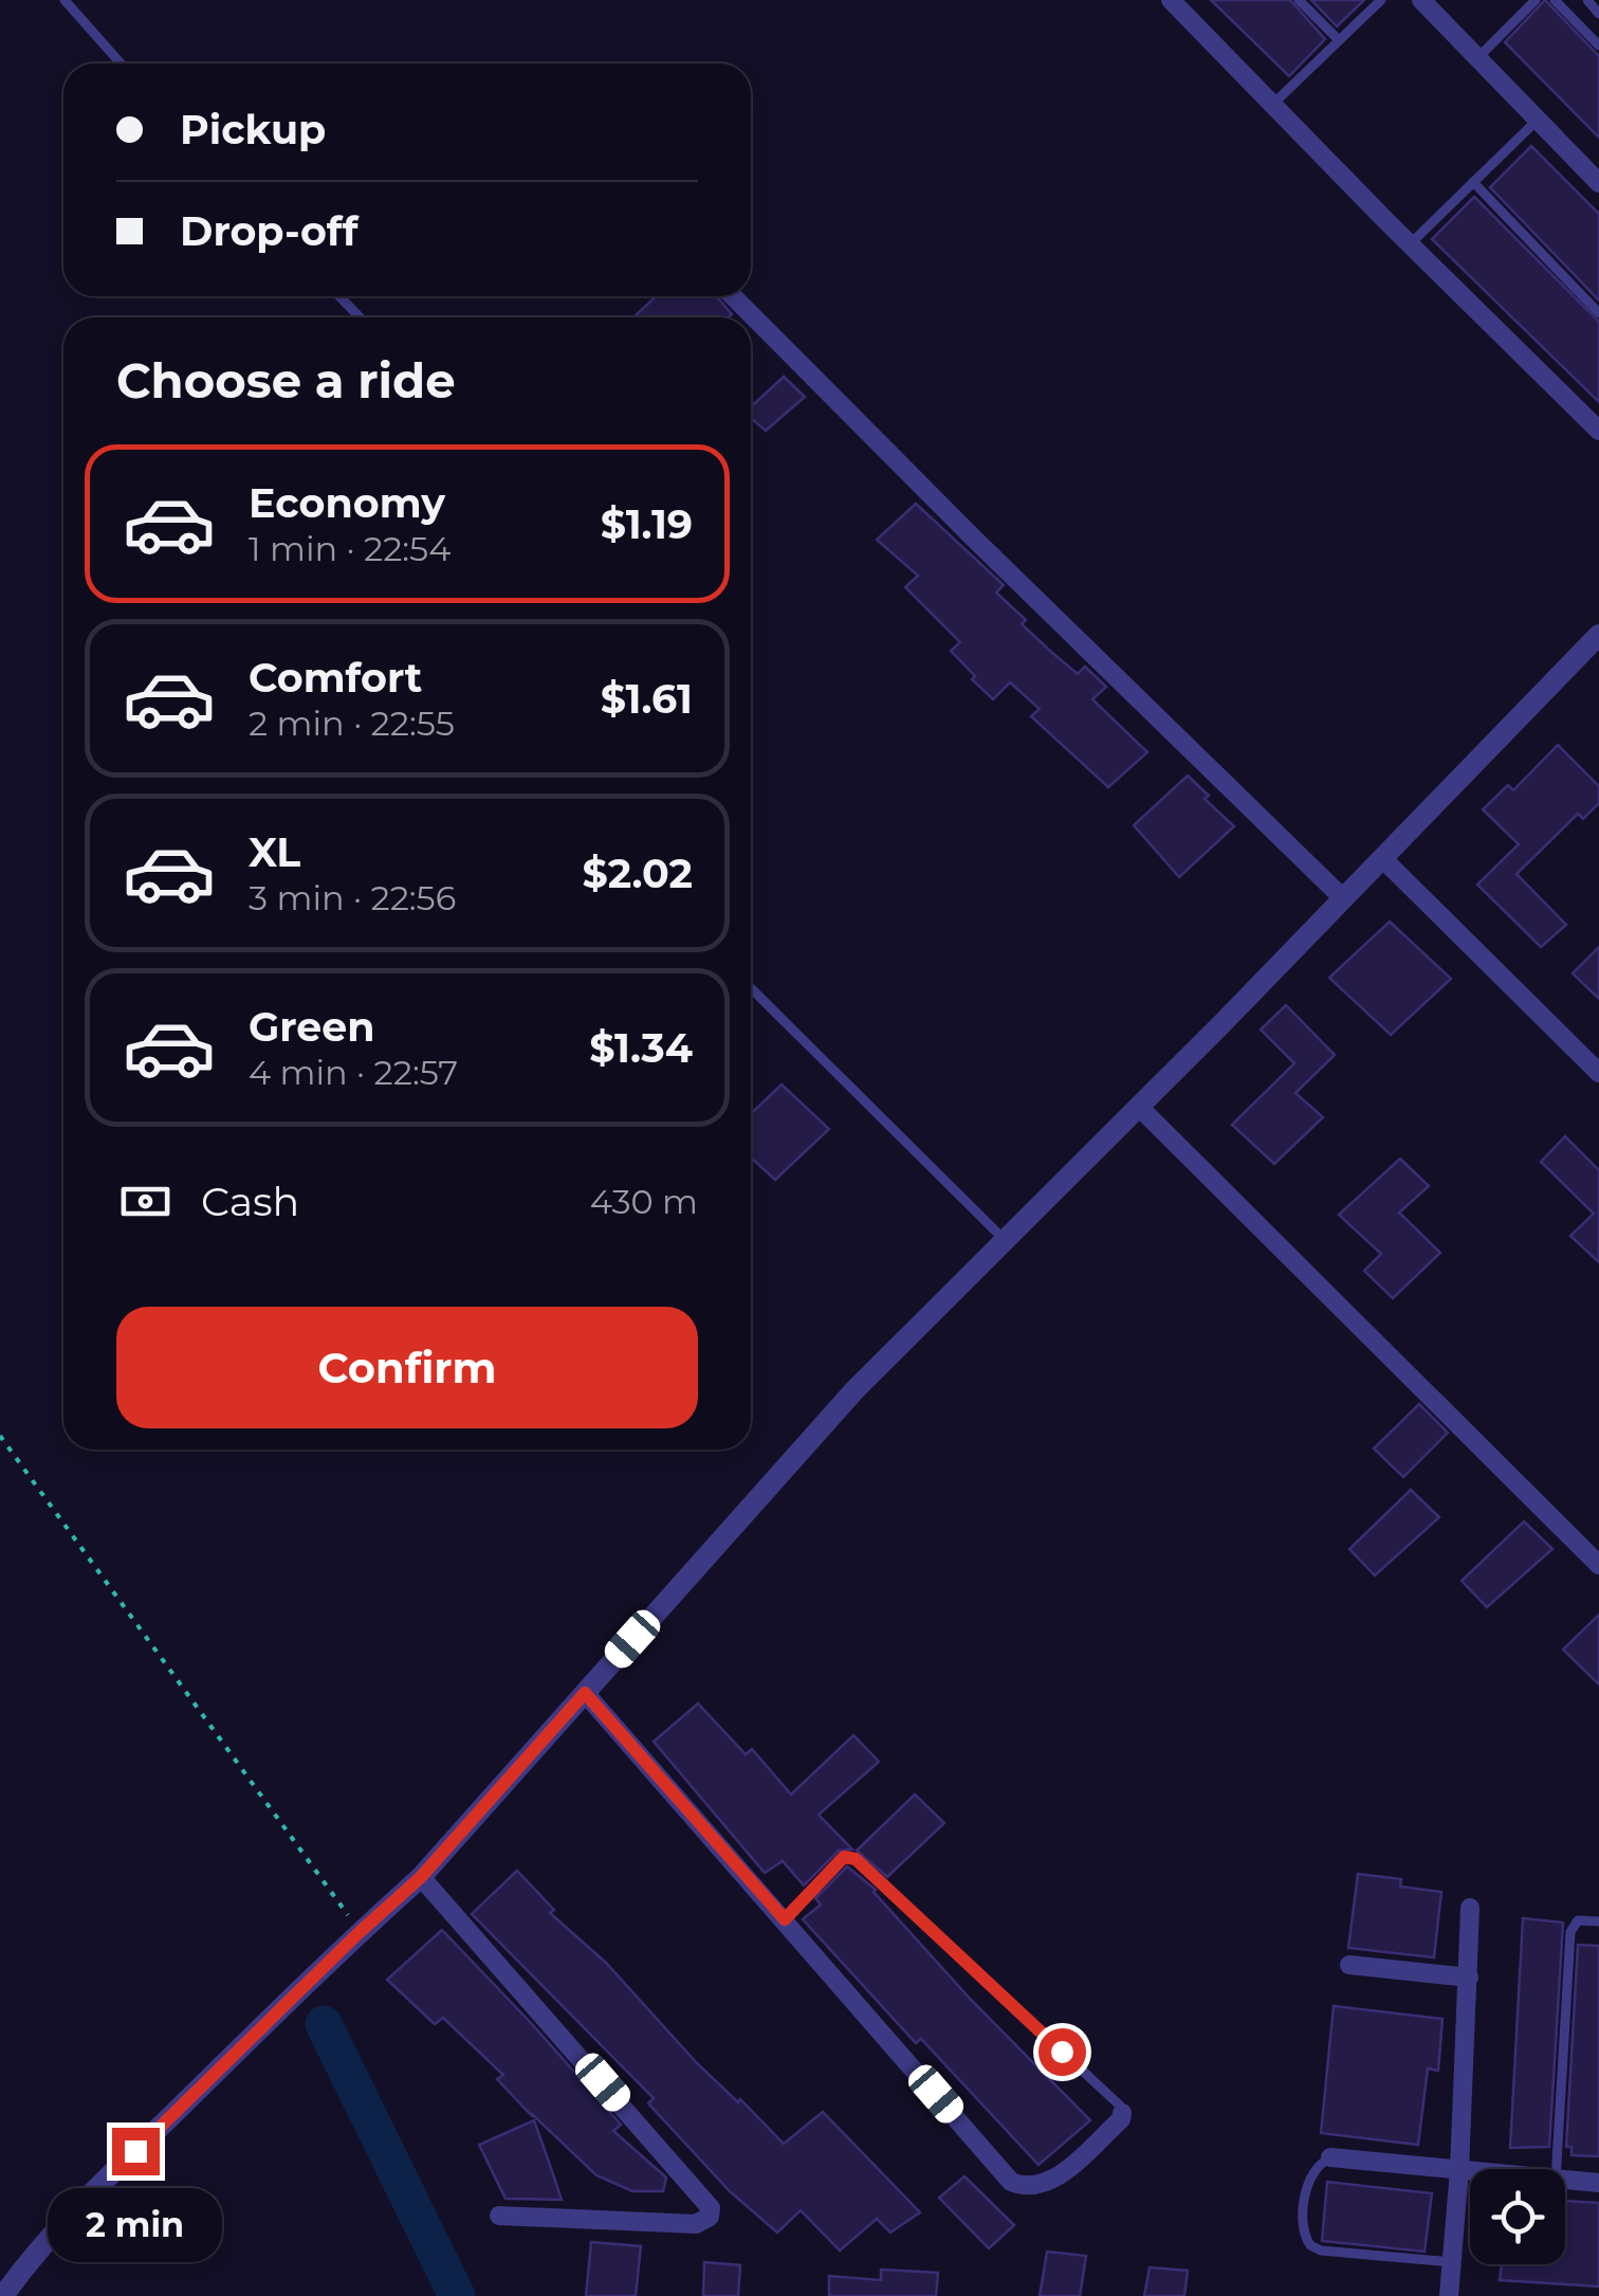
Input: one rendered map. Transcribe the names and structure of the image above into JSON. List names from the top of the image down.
{
  "page": {
    "banner": ["Pickup", "Drop-off"],
    "heading": "Choose a ride",
    "list": [
      {
        "name": "Economy",
        "note": "1 min · 22:54",
        "value": "$1.19"
      },
      {
        "name": "Comfort",
        "note": "2 min · 22:55",
        "value": "$1.61"
      },
      {
        "name": "XL",
        "note": "3 min · 22:56",
        "value": "$2.02"
      },
      {
        "name": "Green",
        "note": "4 min · 22:57",
        "value": "$1.34"
      }
    ],
    "pay": ["Cash", "430 m"],
    "buttons": "Confirm",
    "bubble": "2 min"
  }
}
